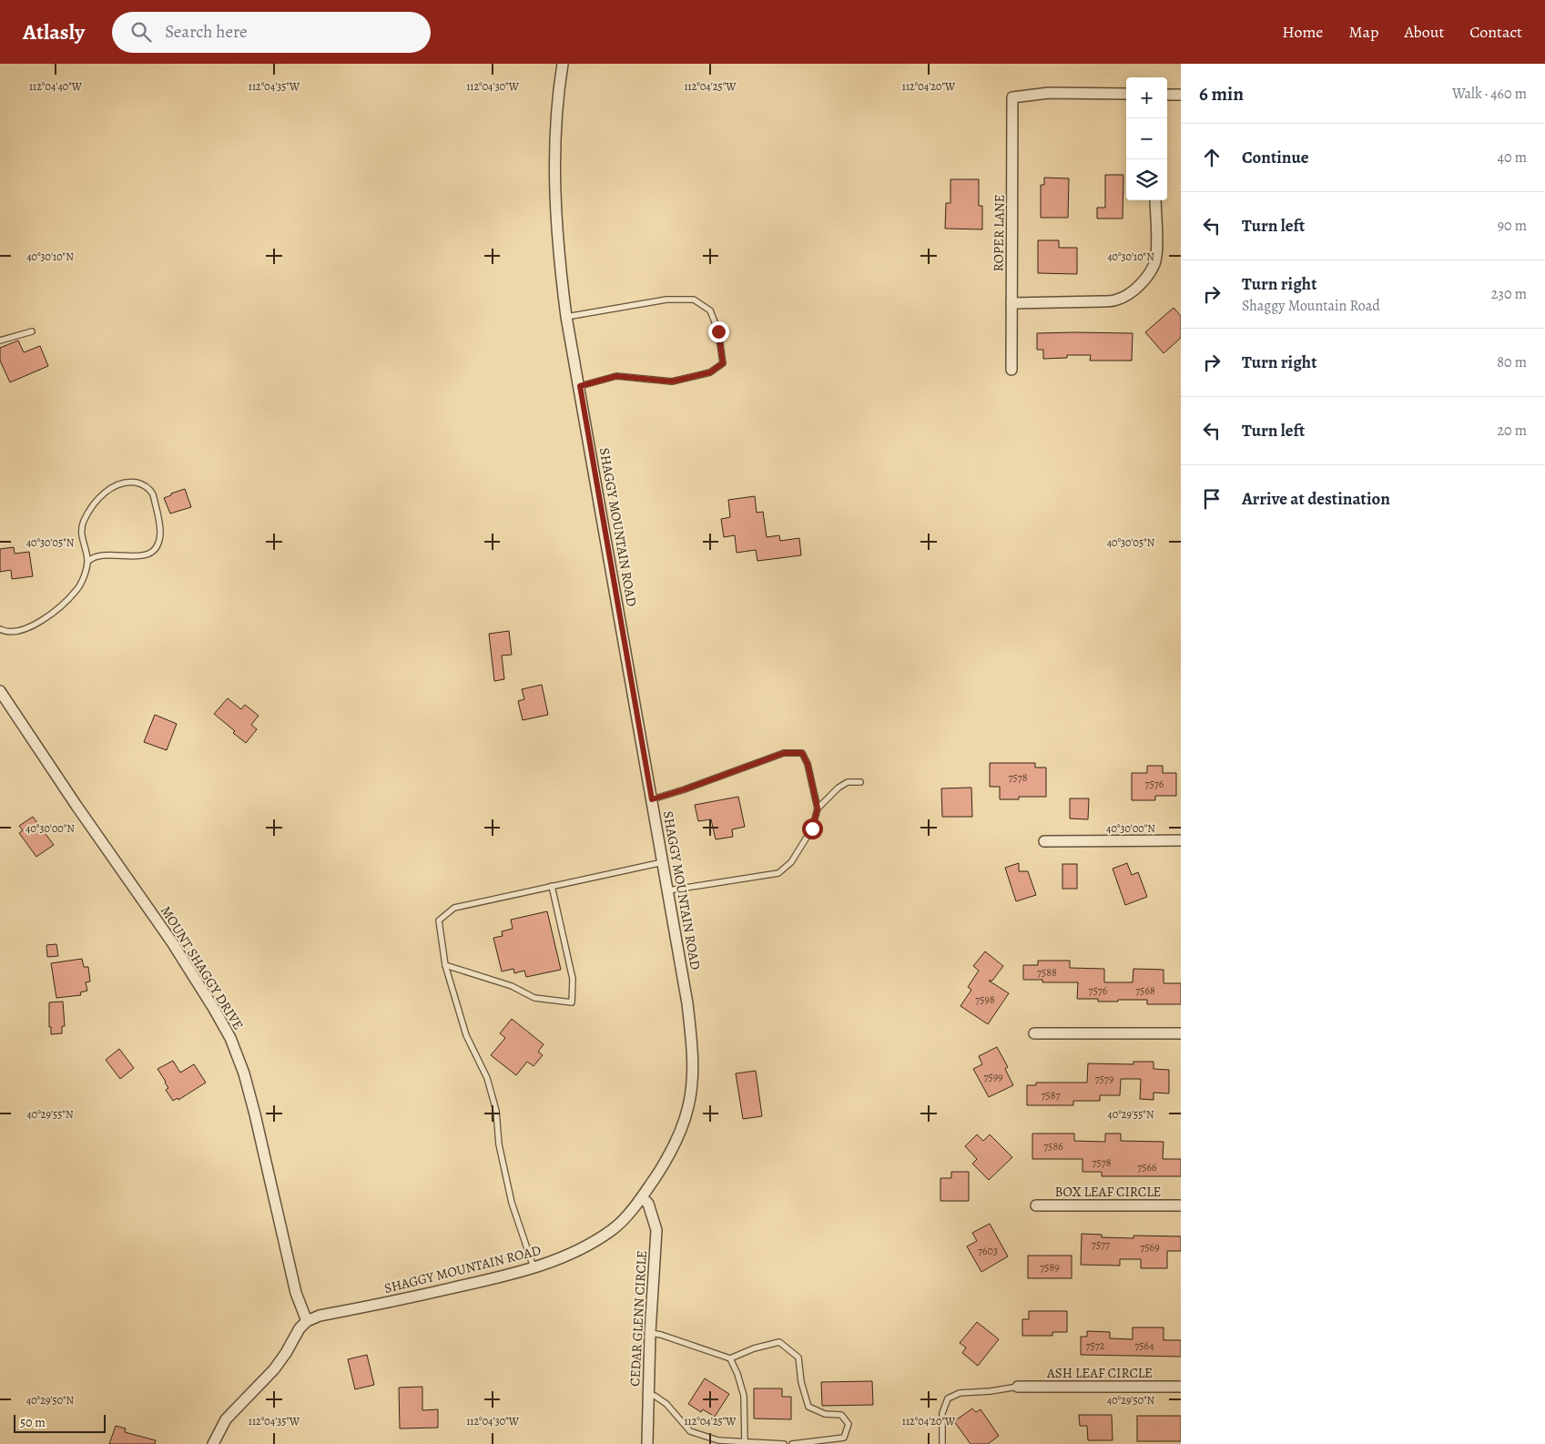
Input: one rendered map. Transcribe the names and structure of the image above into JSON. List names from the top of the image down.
{
  "streets": {
    "street": [
      "ROPER LANE",
      "SHAGGY MOUNTAIN ROAD",
      "MOUNT SHAGGY DRIVE",
      "BOX LEAF CIRCLE",
      "CEDAR GLENN CIRCLE",
      "ASH LEAF CIRCLE"
    ]
  },
  "crossings": [
    ["SHAGGY MOUNTAIN ROAD", "MOUNT SHAGGY DRIVE"],
    ["SHAGGY MOUNTAIN ROAD", "CEDAR GLENN CIRCLE"]
  ],
  "house_numbers": [
    "7578",
    "7576",
    "7588",
    "7576",
    "7568",
    "7598",
    "7599",
    "7579",
    "7587",
    "7586",
    "7578",
    "7566",
    "7577",
    "7569",
    "7603",
    "7589",
    "7572",
    "7564"
  ],
  "scale_bar": "50 m",
  "page": {
    "header": "Atlasly",
    "search": "Search here",
    "nav": [
      "Home",
      "Map",
      "About",
      "Contact"
    ],
    "heading": ["6 min", "Walk · 460 m"],
    "map_buttons": ["+", "−"],
    "list": [
      ["Continue", "40 m"],
      ["Turn left", "90 m"],
      ["Turn right", "Shaggy Mountain Road", "230 m"],
      ["Turn right", "80 m"],
      ["Turn left", "20 m"],
      "Arrive at destination"
    ],
    "scale": "50 m"
  },
  "coordinates": [
    "112°04'40\"W",
    "112°04'35\"W",
    "112°04'30\"W",
    "112°04'25\"W",
    "112°04'20\"W",
    "40°30'10\"N",
    "40°30'05\"N",
    "40°30'00\"N",
    "40°29'55\"N",
    "40°29'50\"N"
  ]
}
